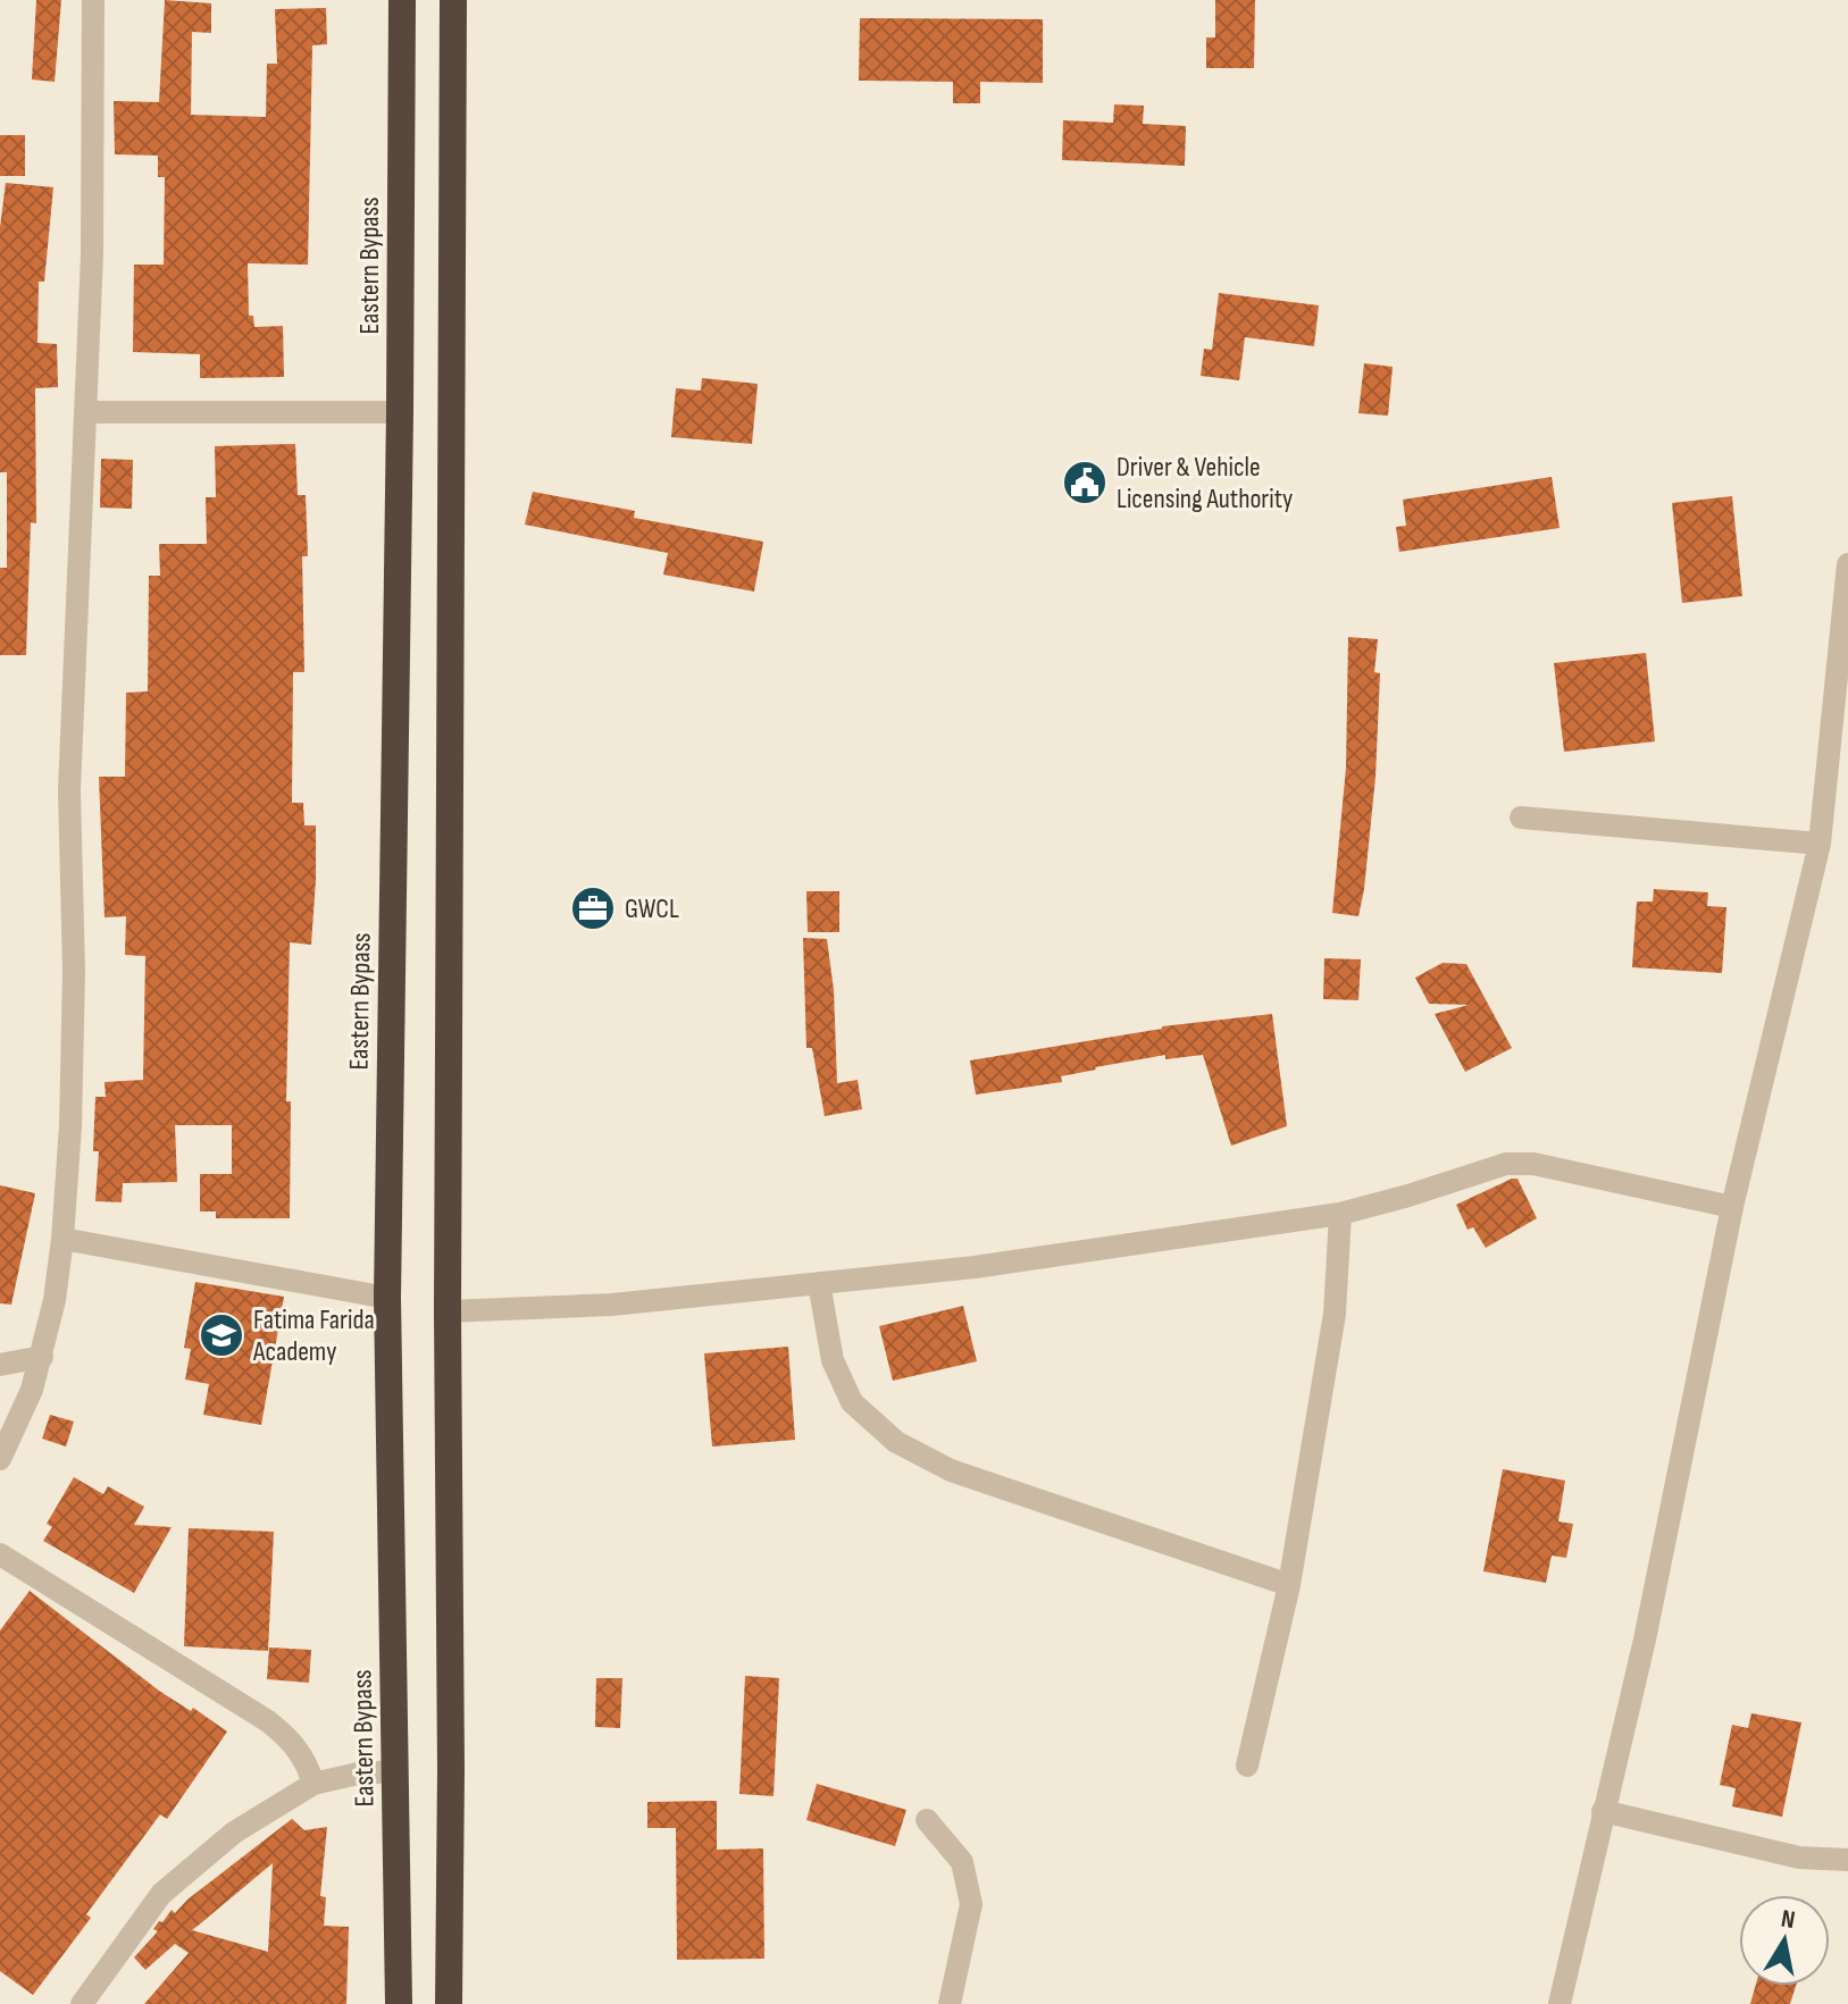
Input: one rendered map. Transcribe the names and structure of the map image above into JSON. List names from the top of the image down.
{
  "streets": {
    "highway": ["Eastern Bypass"]
  },
  "places": {
    "public building": ["Driver & Vehicle Licensing Authority"],
    "office": ["GWCL"],
    "school or university": ["Fatima Farida Academy"]
  },
  "north": "top"
}
